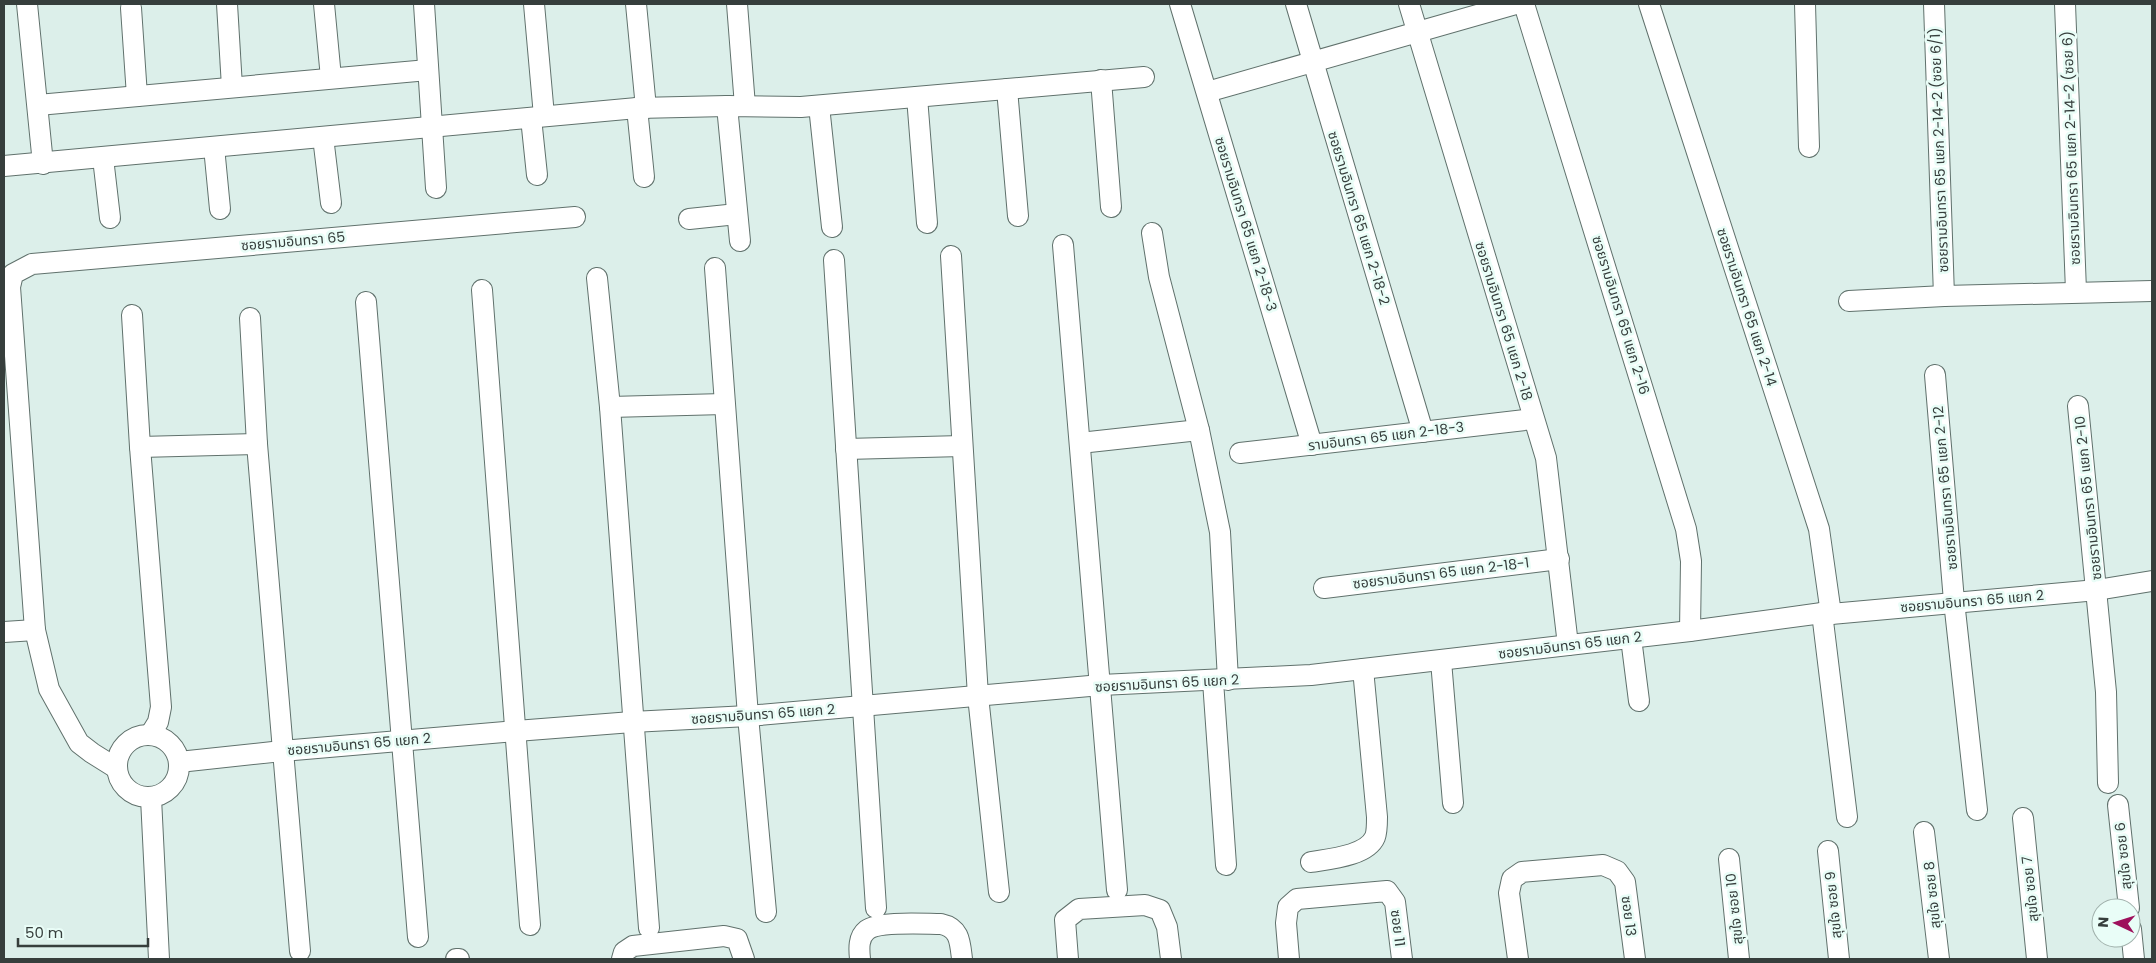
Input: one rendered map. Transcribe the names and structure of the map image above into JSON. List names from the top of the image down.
{
  "streets": {
    "street": [
      "ซอยรามอินทรา 65 แยก 2-14-2 (ซอย 6)",
      "ซอยรามอินทรา 65 แยก 2-14-2 (ซอย 6/1)",
      "ซอยรามอินทรา 65 แยก 2-18-2",
      "ซอยรามอินทรา 65 แยก 2-18-3",
      "ซอยรามอินทรา 65",
      "ซอยรามอินทรา 65 แยก 2-14",
      "ซอยรามอินทรา 65 แยก 2-16",
      "ซอยรามอินทรา 65 แยก 2-18",
      "รามอินทรา 65 แยก 2-18-3",
      "ซอยรามอินทรา 65 แยก 2-12",
      "ซอยรามอินทรา 65 แยก 2-10",
      "ซอยรามอินทรา 65 แยก 2-18-1",
      "ซอยรามอินทรา 65 แยก 2",
      "สุขใจ ซอย 6",
      "สุขใจ ซอย 7",
      "สุขใจ ซอย 8",
      "สุขใจ ซอย 9",
      "สุขใจ ซอย 10",
      "ซอย 13",
      "ซอย 11"
    ]
  },
  "crossings": [
    ["ซอยรามอินทรา 65 แยก 2-18-2", "รามอินทรา 65 แยก 2-18-3"],
    ["ซอยรามอินทรา 65 แยก 2-18-3", "รามอินทรา 65 แยก 2-18-3"],
    ["ซอยรามอินทรา 65 แยก 2-14", "ซอยรามอินทรา 65 แยก 2"],
    ["ซอยรามอินทรา 65 แยก 2-16", "ซอยรามอินทรา 65 แยก 2"],
    ["ซอยรามอินทรา 65 แยก 2-18", "รามอินทรา 65 แยก 2-18-3"],
    ["ซอยรามอินทรา 65 แยก 2-18", "ซอยรามอินทรา 65 แยก 2-18-1"],
    ["ซอยรามอินทรา 65 แยก 2-18", "ซอยรามอินทรา 65 แยก 2"],
    ["ซอยรามอินทรา 65 แยก 2-12", "ซอยรามอินทรา 65 แยก 2"],
    ["ซอยรามอินทรา 65 แยก 2-10", "ซอยรามอินทรา 65 แยก 2"]
  ],
  "scale_bar": "50 m",
  "north": "left"
}
